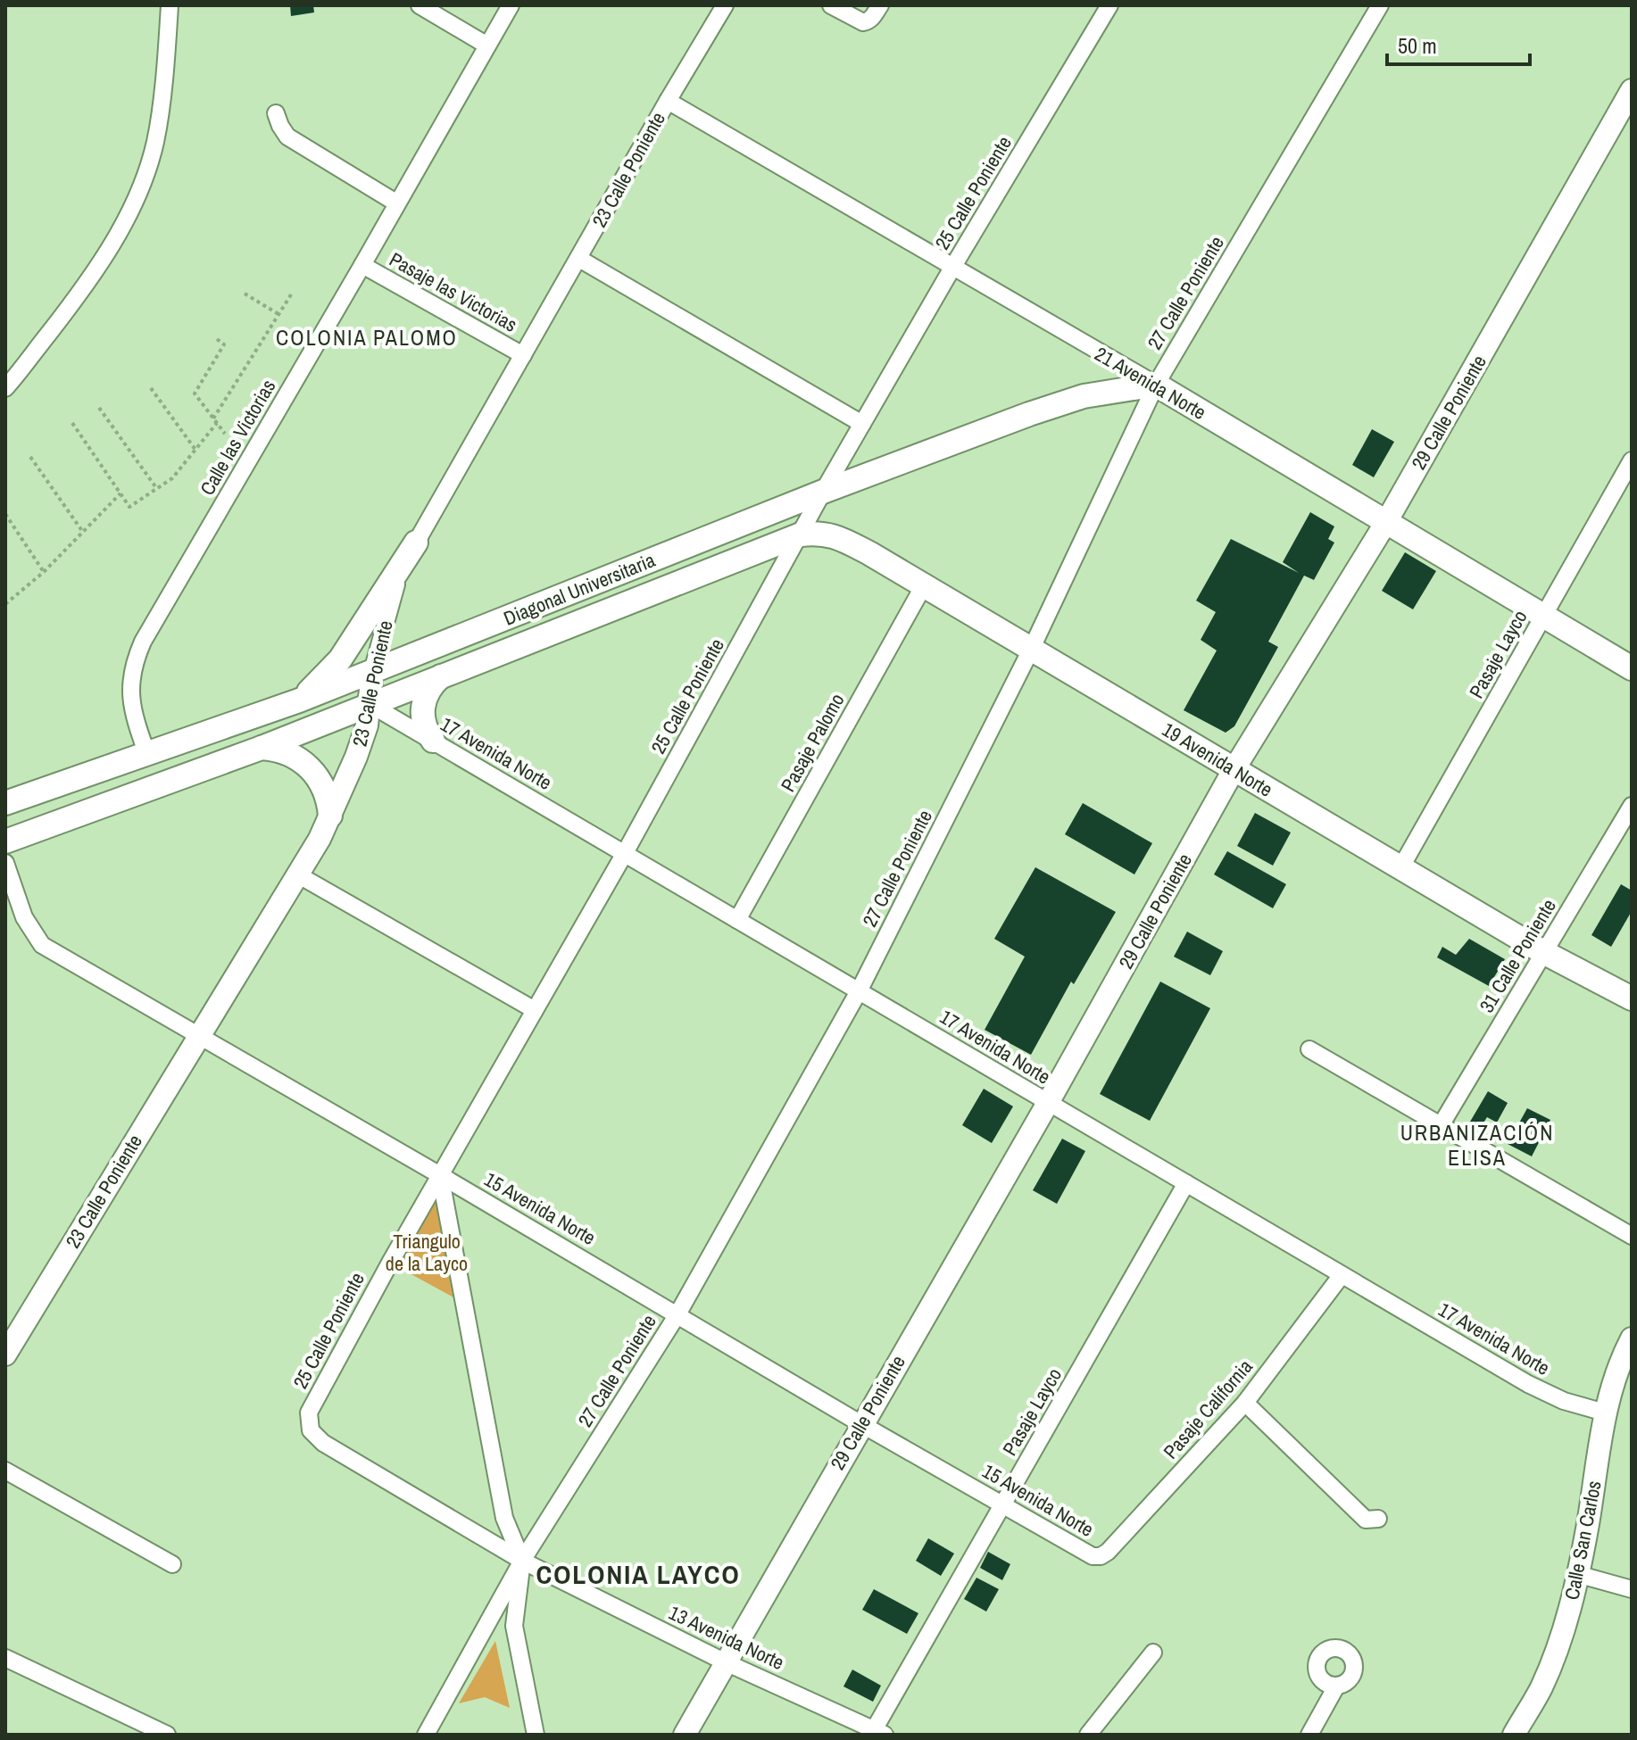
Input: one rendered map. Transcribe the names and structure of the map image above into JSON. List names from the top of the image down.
{
  "streets": {
    "main road": ["21 Avenida Norte", "Diagonal Universitaria", "19 Avenida Norte"],
    "street": [
      "23 Calle Poniente",
      "25 Calle Poniente",
      "Pasaje las Victorias",
      "27 Calle Poniente",
      "29 Calle Poniente",
      "Calle las Victorias",
      "Pasaje Layco",
      "Pasaje Palomo",
      "17 Avenida Norte",
      "31 Calle Poniente",
      "15 Avenida Norte",
      "Pasaje California",
      "Calle San Carlos",
      "13 Avenida Norte"
    ]
  },
  "crossings": [
    ["23 Calle Poniente", "Pasaje las Victorias"],
    ["23 Calle Poniente", "21 Avenida Norte"],
    ["23 Calle Poniente", "Diagonal Universitaria"],
    ["23 Calle Poniente", "17 Avenida Norte"],
    ["23 Calle Poniente", "15 Avenida Norte"],
    ["25 Calle Poniente", "21 Avenida Norte"],
    ["25 Calle Poniente", "Diagonal Universitaria"],
    ["25 Calle Poniente", "17 Avenida Norte"],
    ["25 Calle Poniente", "19 Avenida Norte"],
    ["25 Calle Poniente", "15 Avenida Norte"],
    ["25 Calle Poniente", "13 Avenida Norte"],
    ["Pasaje las Victorias", "Calle las Victorias"],
    ["27 Calle Poniente", "21 Avenida Norte"],
    ["27 Calle Poniente", "Diagonal Universitaria"],
    ["27 Calle Poniente", "17 Avenida Norte"],
    ["27 Calle Poniente", "19 Avenida Norte"],
    ["27 Calle Poniente", "15 Avenida Norte"],
    ["27 Calle Poniente", "13 Avenida Norte"],
    ["21 Avenida Norte", "29 Calle Poniente"],
    ["21 Avenida Norte", "Diagonal Universitaria"],
    ["21 Avenida Norte", "Pasaje Layco"],
    ["29 Calle Poniente", "17 Avenida Norte"],
    ["29 Calle Poniente", "19 Avenida Norte"],
    ["29 Calle Poniente", "15 Avenida Norte"],
    ["29 Calle Poniente", "13 Avenida Norte"],
    ["Calle las Victorias", "Diagonal Universitaria"],
    ["Diagonal Universitaria", "17 Avenida Norte"],
    ["Diagonal Universitaria", "19 Avenida Norte"],
    ["Pasaje Layco", "17 Avenida Norte"],
    ["Pasaje Layco", "19 Avenida Norte"],
    ["Pasaje Layco", "15 Avenida Norte"],
    ["Pasaje Layco", "13 Avenida Norte"],
    ["Pasaje Palomo", "17 Avenida Norte"],
    ["Pasaje Palomo", "19 Avenida Norte"],
    ["17 Avenida Norte", "Pasaje California"],
    ["17 Avenida Norte", "Calle San Carlos"],
    ["19 Avenida Norte", "31 Calle Poniente"],
    ["15 Avenida Norte", "Pasaje California"]
  ],
  "districts": ["COLONIA PALOMO", "URBANIZACIÓN ELISA", "COLONIA LAYCO"],
  "parks": ["Triangulo de la Layco"],
  "scale_bar": "50 m"
}
